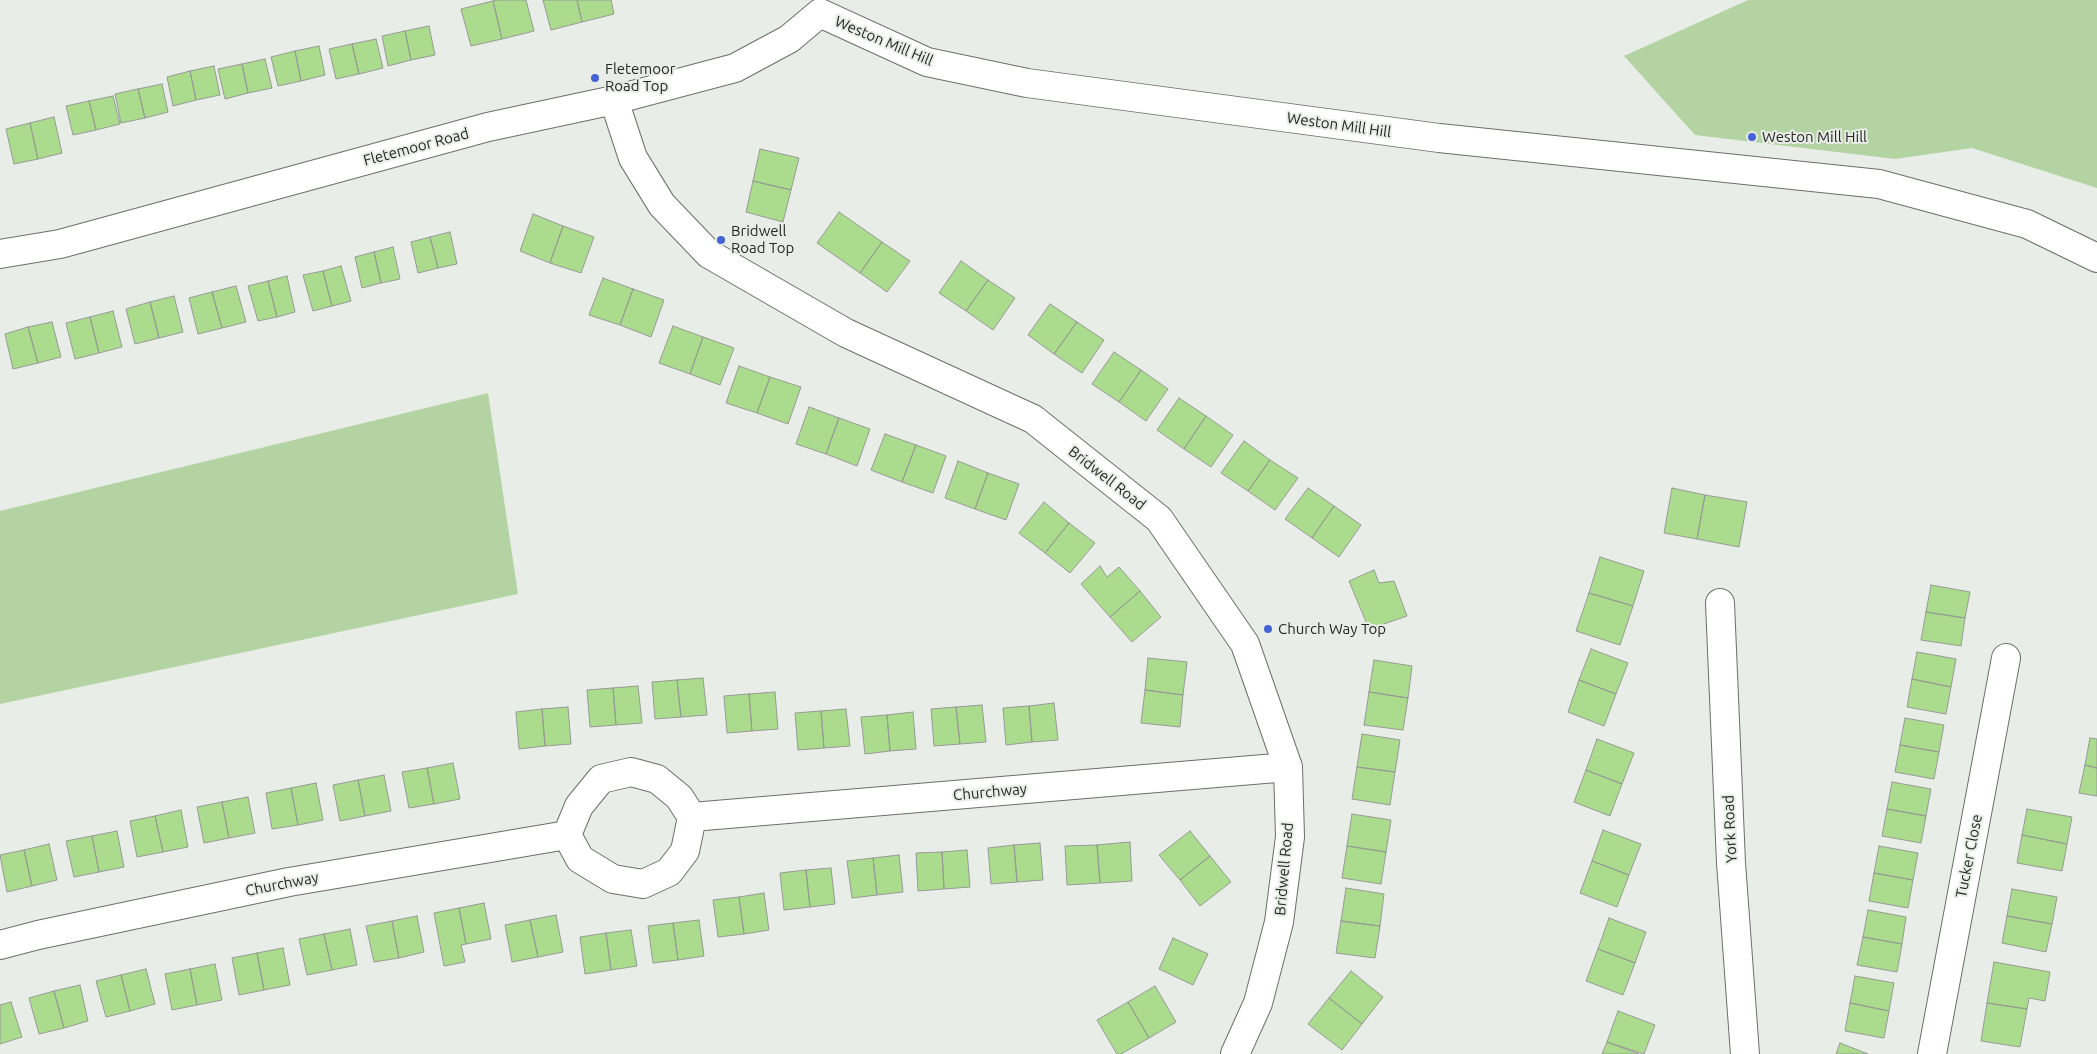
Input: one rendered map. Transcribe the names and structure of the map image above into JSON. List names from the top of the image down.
{
  "streets": {
    "street": [
      "Weston Mill Hill",
      "Fletemoor Road",
      "Bridwell Road",
      "Churchway",
      "York Road",
      "Tucker Close"
    ]
  },
  "crossings": [
    ["Weston Mill Hill", "Fletemoor Road"],
    ["Fletemoor Road", "Bridwell Road"],
    ["Bridwell Road", "Churchway"]
  ],
  "places": [
    "Fletemoor Road Top",
    "Weston Mill Hill",
    "Bridwell Road Top",
    "Church Way Top"
  ]
}
